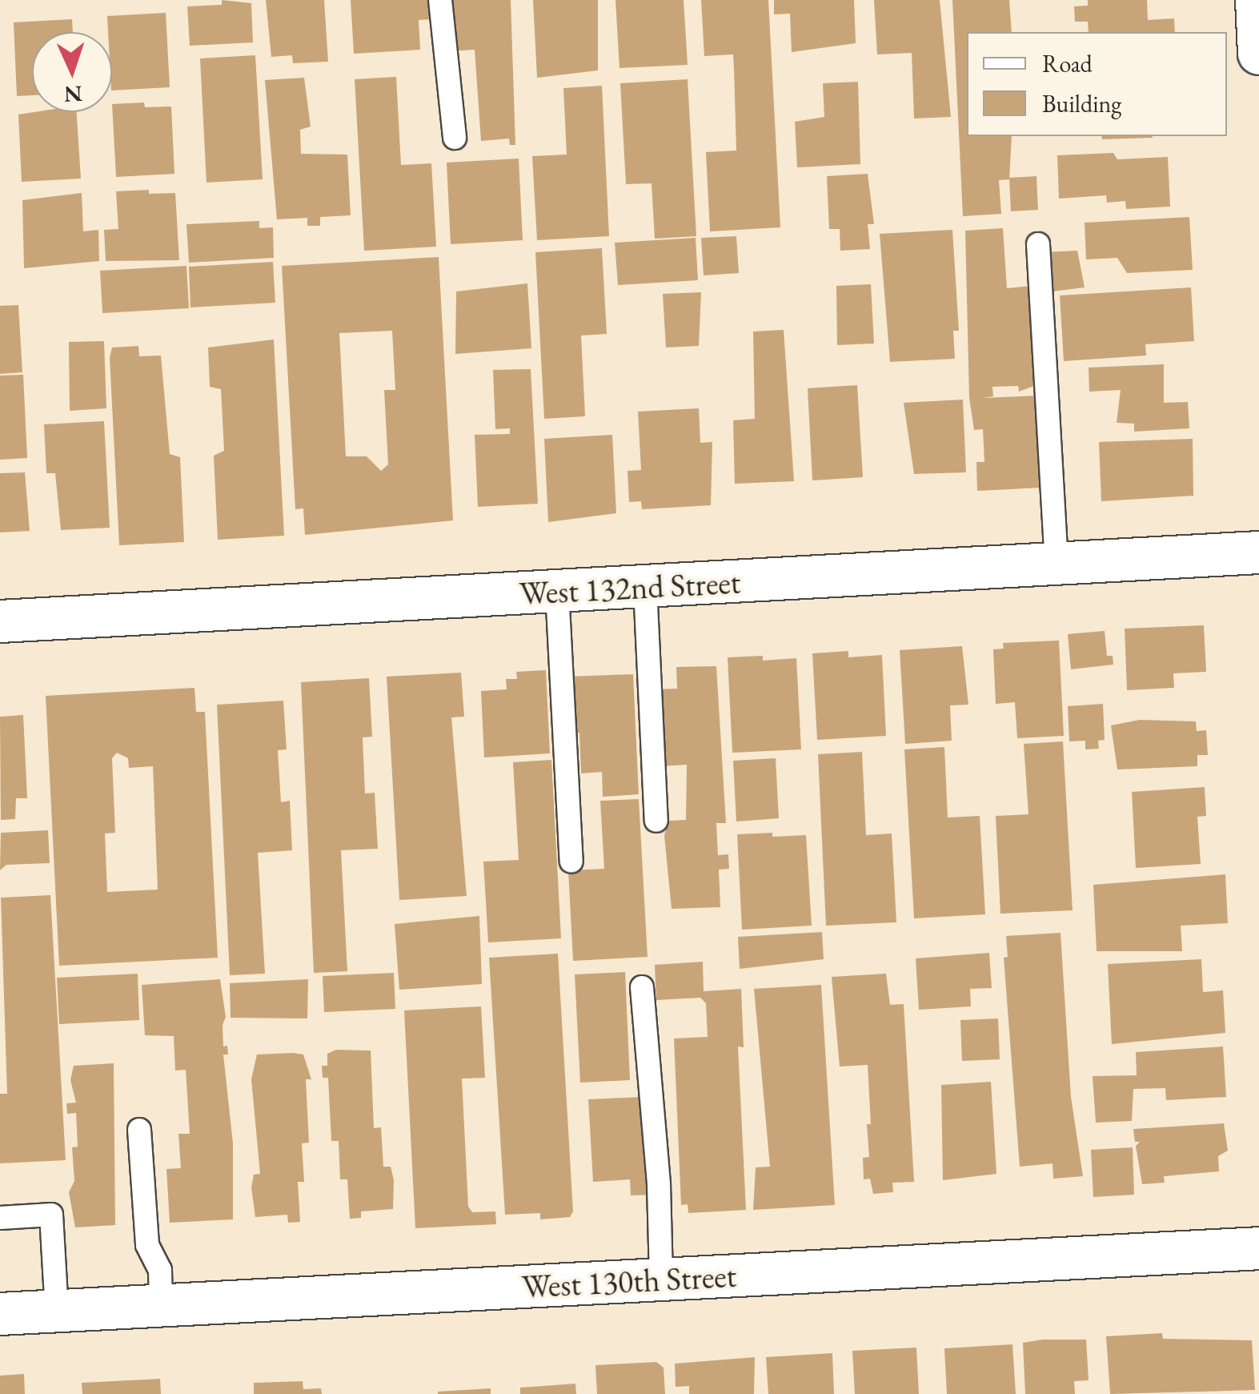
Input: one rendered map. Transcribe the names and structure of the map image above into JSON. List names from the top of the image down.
{
  "streets": {
    "street": ["West 132nd Street", "West 130th Street"]
  },
  "legend": ["Road", "Building"],
  "north": "bottom"
}
